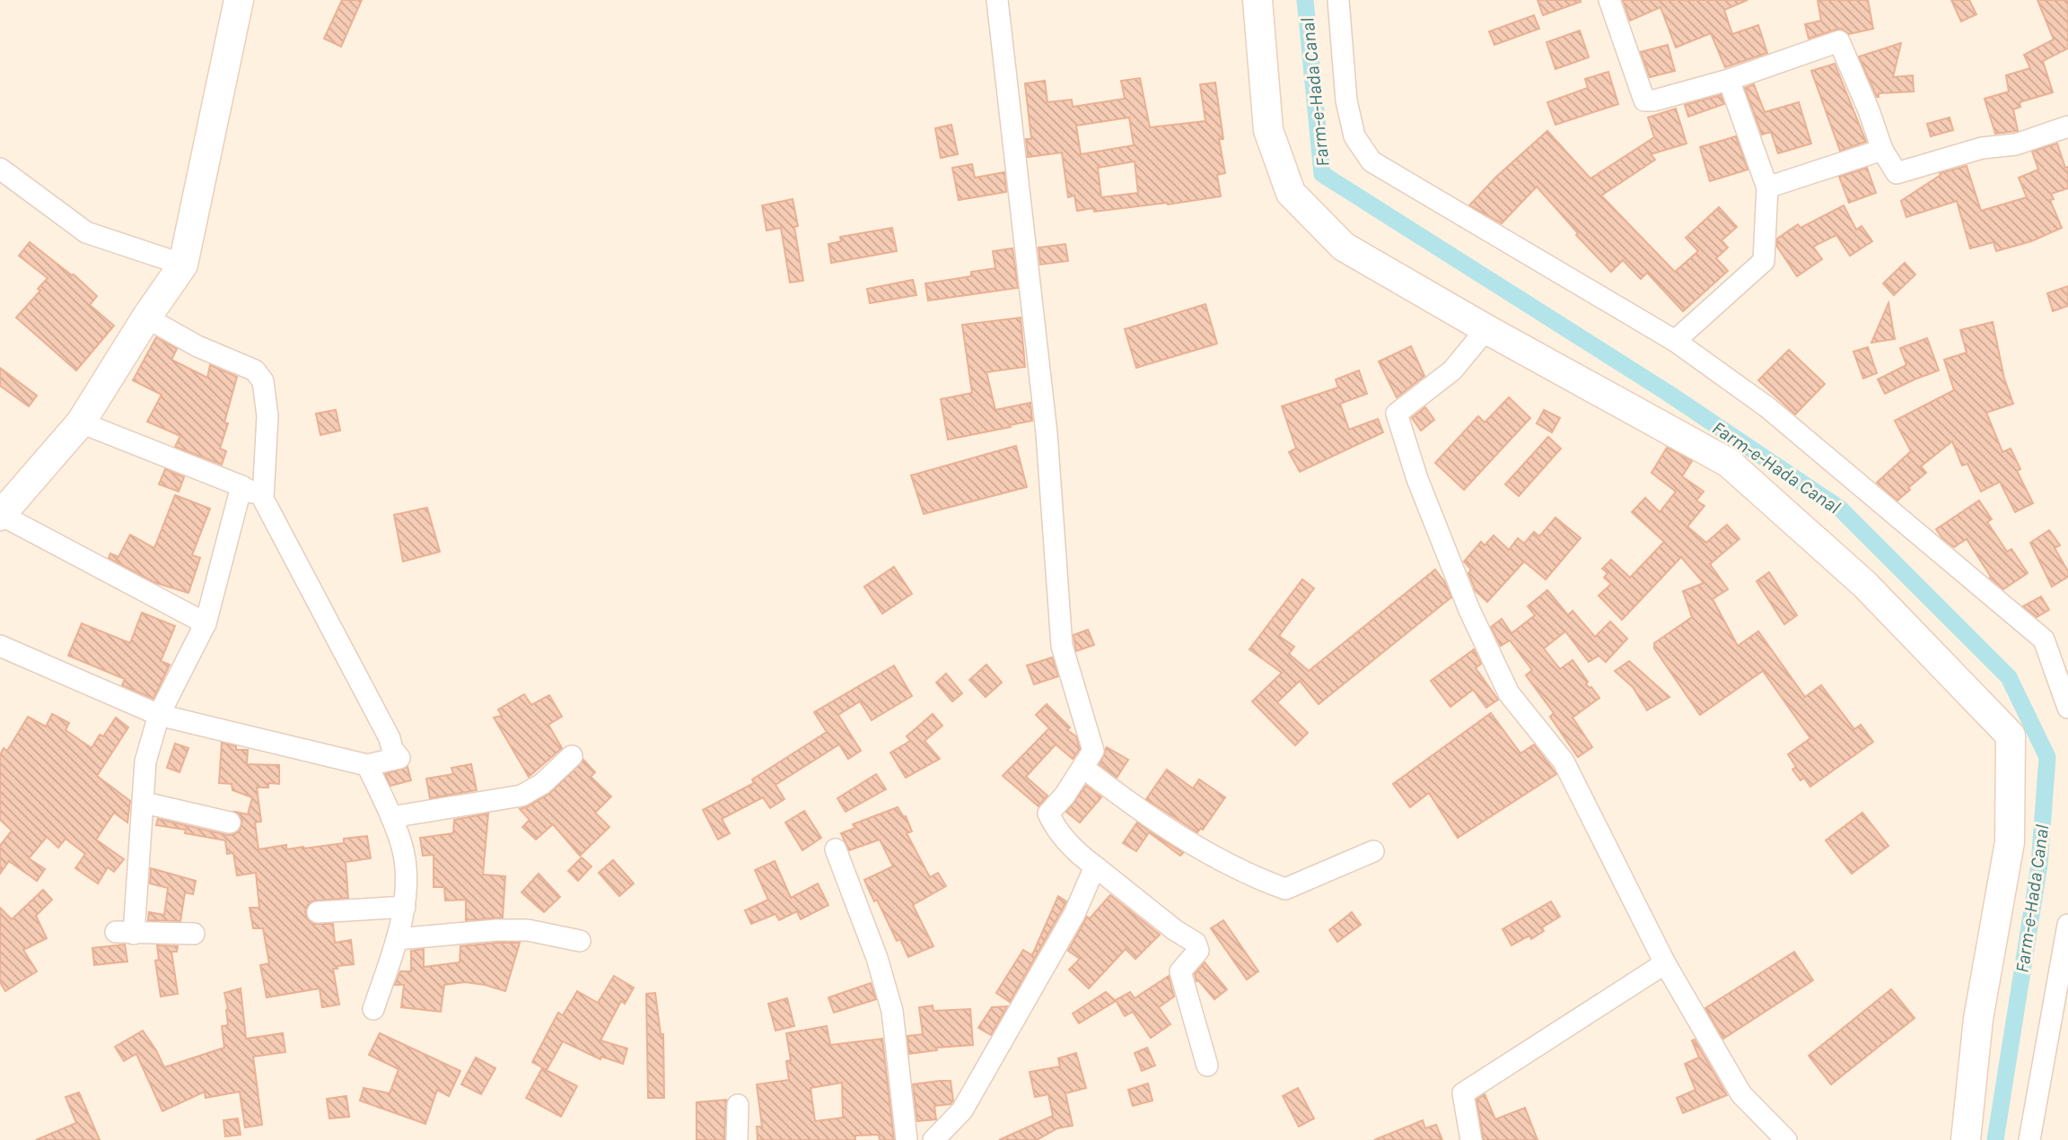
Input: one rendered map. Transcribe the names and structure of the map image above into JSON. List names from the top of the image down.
{
  "water": ["Farm-e-Hada Canal"]
}
